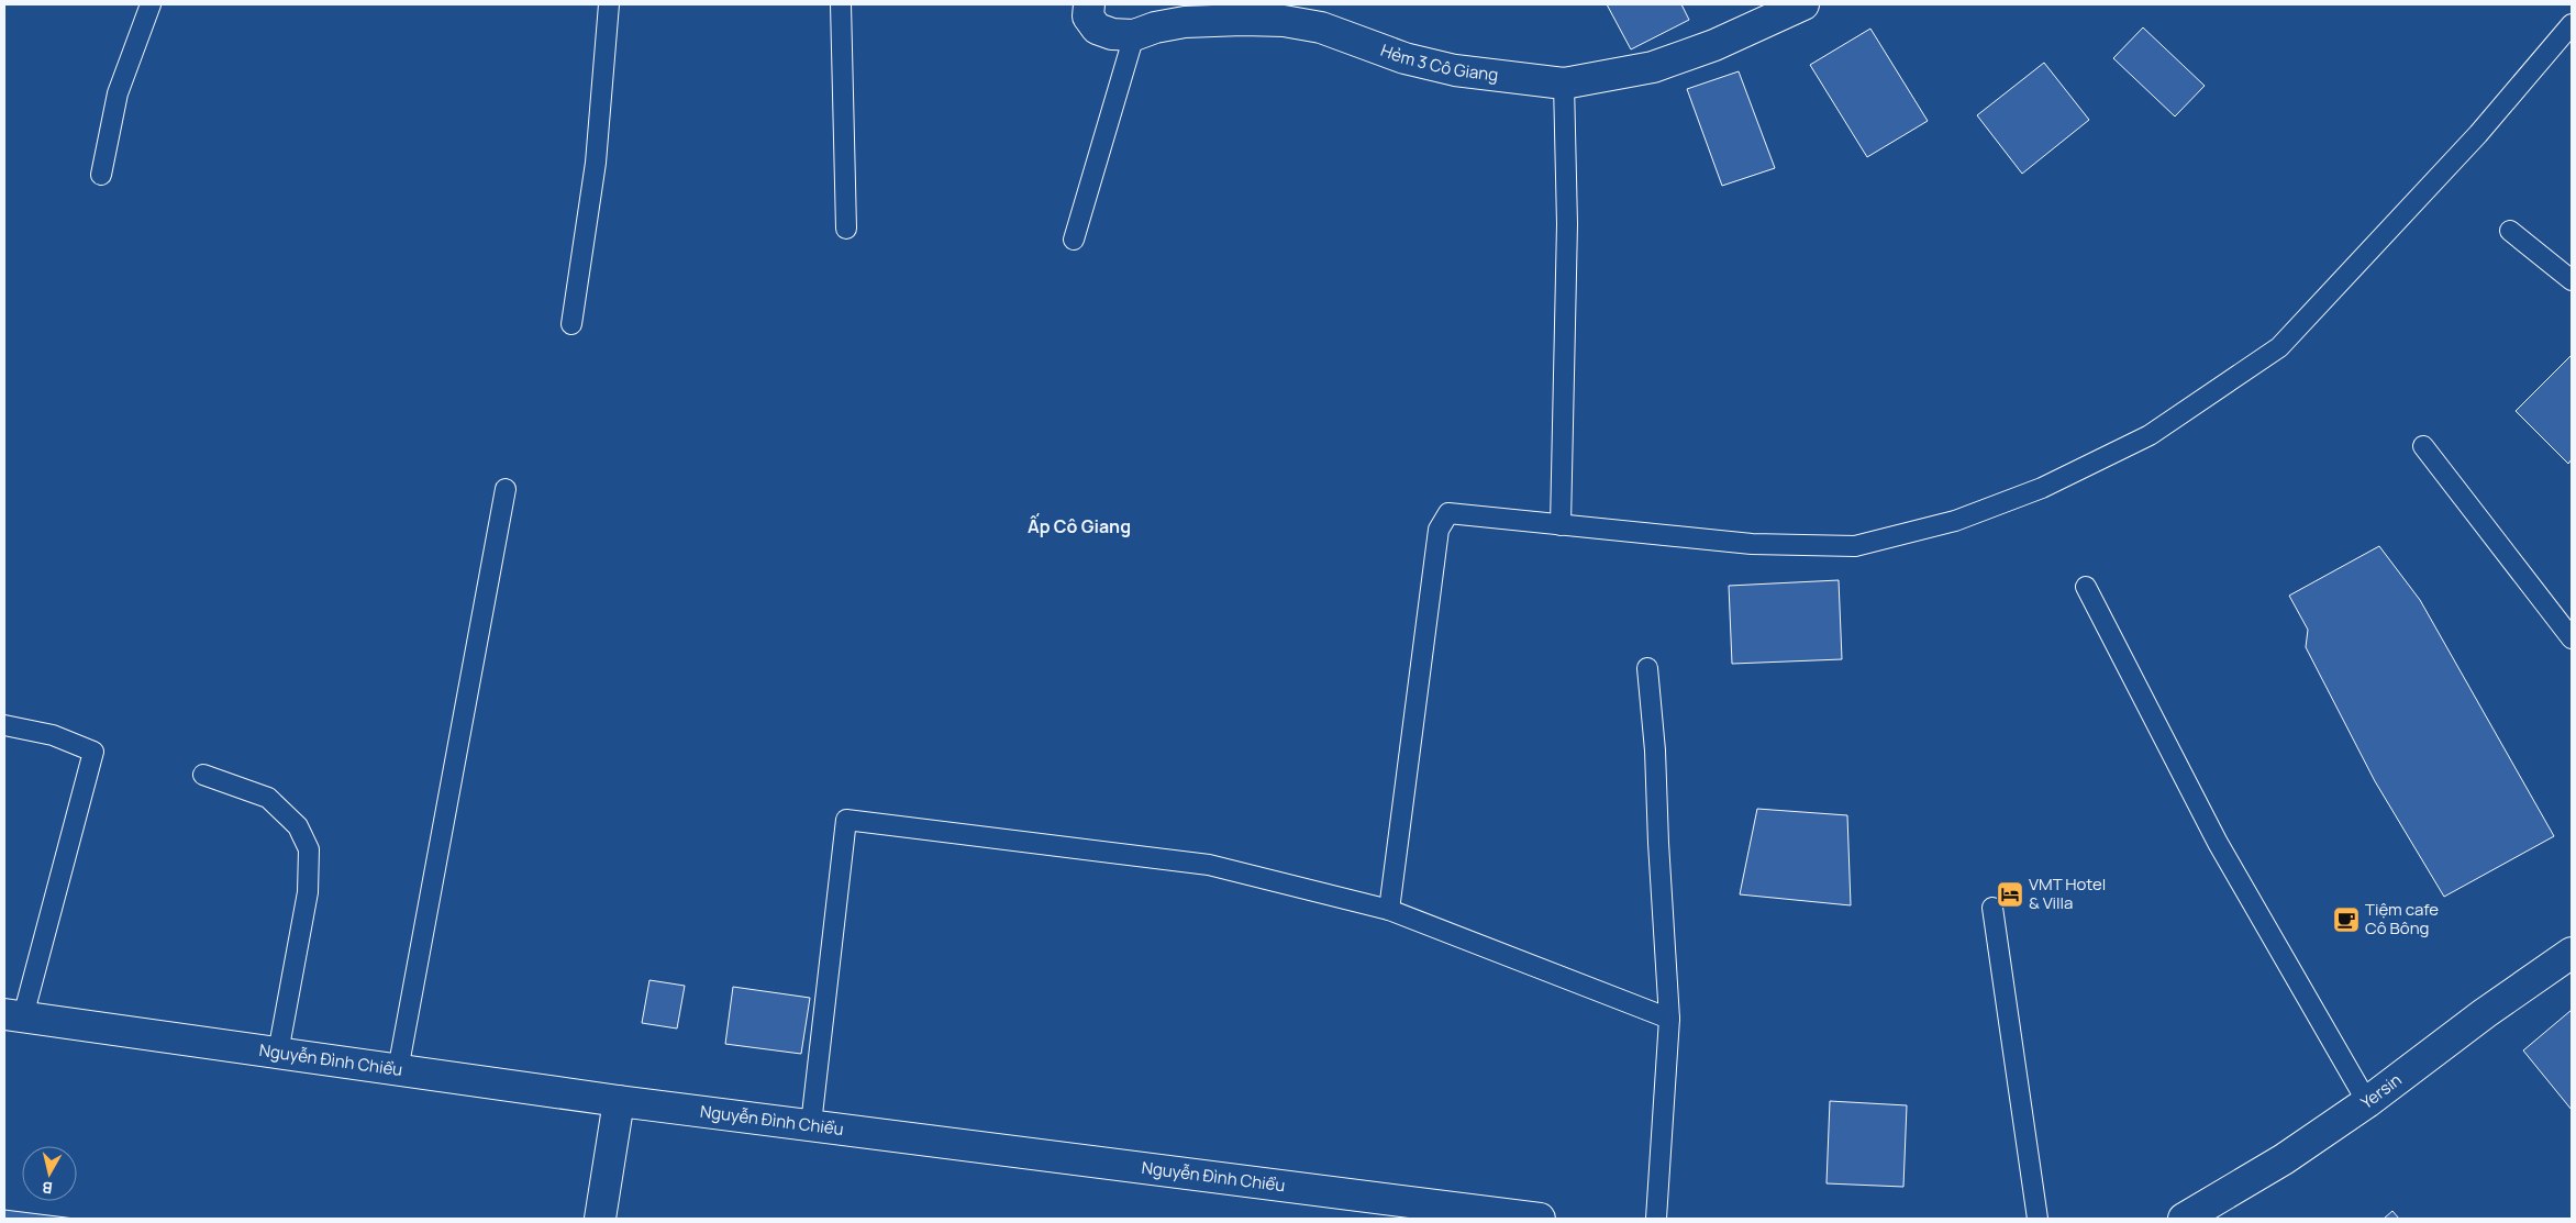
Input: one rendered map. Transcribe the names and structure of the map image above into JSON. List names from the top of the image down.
{
  "streets": {
    "main road": ["Hẻm 3 Cô Giang", "Nguyễn Đình Chiểu", "Yersin"]
  },
  "districts": ["Ấp Cô Giang"],
  "places": {
    "hotel": ["VMT Hotel & Villa"],
    "cafe": ["Tiệm cafe Cô Bông"]
  },
  "north": "bottom"
}
